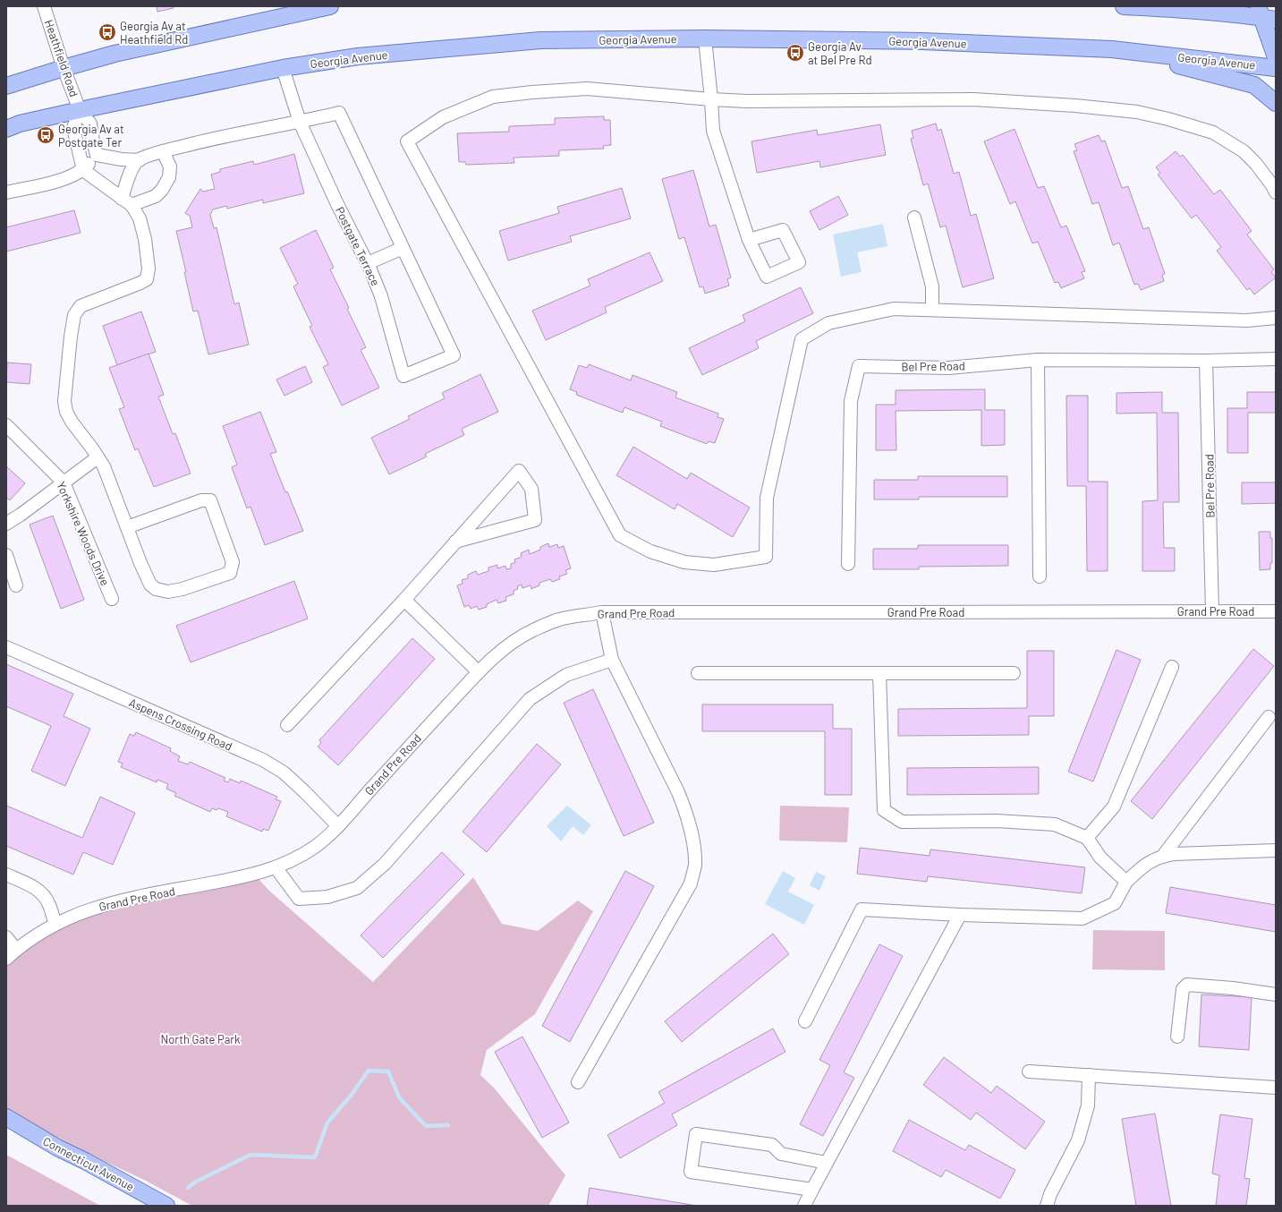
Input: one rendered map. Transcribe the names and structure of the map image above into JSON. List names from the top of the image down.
{
  "streets": {
    "main road": ["Georgia Avenue", "Connecticut Avenue"],
    "street": [
      "Heathfield Road",
      "Postgate Terrace",
      "Bel Pre Road",
      "Yorkshire Woods Drive",
      "Grand Pre Road",
      "Aspens Crossing Road"
    ]
  },
  "crossings": [
    ["Georgia Avenue", "Heathfield Road"],
    ["Georgia Avenue", "Postgate Terrace"],
    ["Bel Pre Road", "Grand Pre Road"],
    ["Grand Pre Road", "Aspens Crossing Road"]
  ],
  "parks": ["North Gate Park"],
  "places": {
    "bus stop": ["Georgia Av at Heathfield Rd", "Georgia Av at Bel Pre Rd", "Georgia Av at Postgate Ter"]
  }
}
